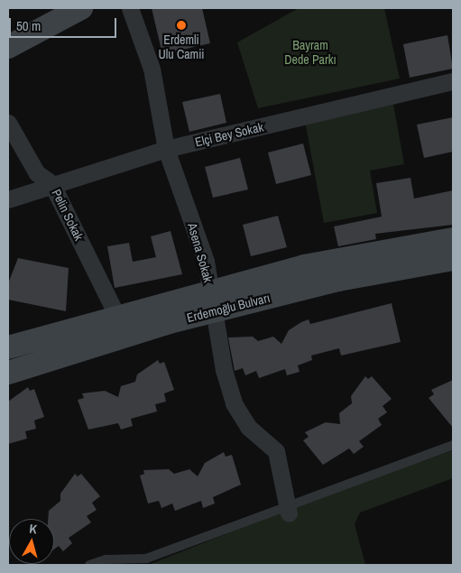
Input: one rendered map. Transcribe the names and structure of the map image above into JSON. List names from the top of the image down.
{
  "streets": {
    "main road": ["Erdemoğlu Bulvarı"],
    "street": ["Elçi Bey Sokak", "Pelin Sokak", "Asena Sokak"]
  },
  "crossings": [
    ["Elçi Bey Sokak", "Pelin Sokak"],
    ["Elçi Bey Sokak", "Asena Sokak"],
    ["Pelin Sokak", "Erdemoğlu Bulvarı"],
    ["Asena Sokak", "Erdemoğlu Bulvarı"]
  ],
  "parks": ["Bayram Dede Parkı"],
  "places": ["Erdemli Ulu Camii"],
  "scale_bar": "50 m",
  "north": "top"
}
